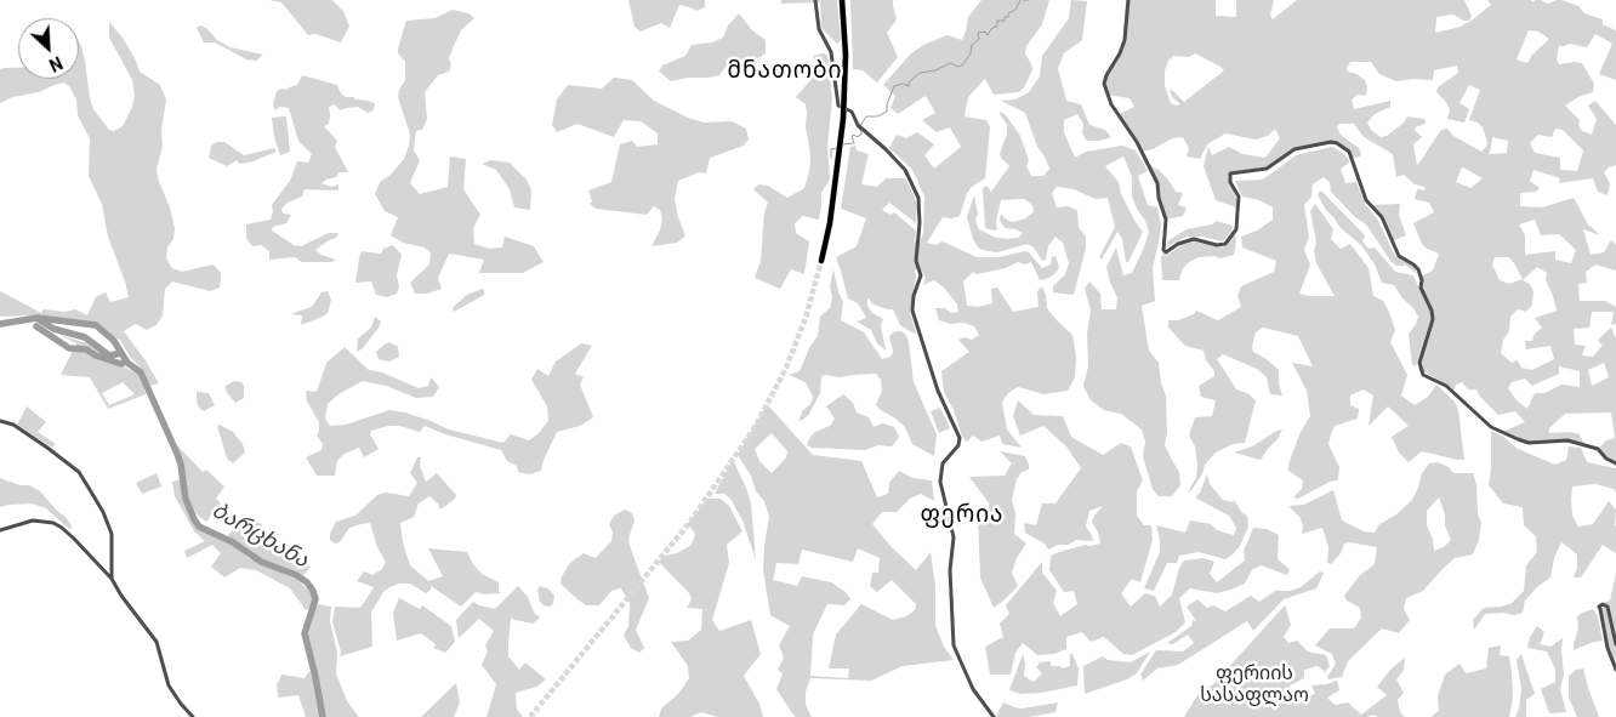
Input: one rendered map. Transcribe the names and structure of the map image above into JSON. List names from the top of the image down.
{
  "districts": ["მნათობი", "ფერია"],
  "water": ["ბარცხანა"],
  "parks": ["ფერიის სასაფლაო"],
  "north": "bottom right"
}
